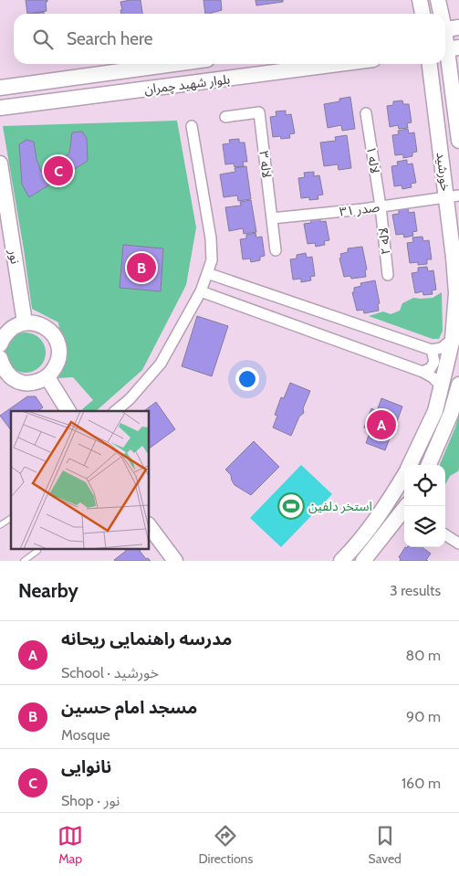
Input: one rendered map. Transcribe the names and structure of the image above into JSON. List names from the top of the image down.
{
  "streets": {
    "street": [
      "بلوار شهید چمران",
      "لاله ۱",
      "لاله ۳",
      "خورشید",
      "صدر ۳۱",
      "لاله ۲",
      "نور"
    ]
  },
  "crossings": [
    ["لاله ۱", "صدر ۳۱"],
    ["لاله ۱", "لاله ۲"],
    ["لاله ۳", "صدر ۳۱"],
    ["خورشید", "صدر ۳۱"],
    ["صدر ۳۱", "لاله ۲"]
  ],
  "places": {
    "sports": ["استخر دلفین"]
  },
  "page": {
    "search": "Search here",
    "pins": ["C", "B", "A"],
    "heading": ["Nearby", "3 results"],
    "list": [
      {
        "mark": "A",
        "name": "مدرسه راهنمایی ریحانه",
        "note": "School · خورشید",
        "value": "80 m"
      },
      {
        "mark": "B",
        "name": "مسجد امام‌ حسین",
        "note": "Mosque",
        "value": "90 m"
      },
      {
        "mark": "C",
        "name": "نانوایی",
        "note": "Shop · نور",
        "value": "160 m"
      }
    ],
    "nav": ["Map", "Directions", "Saved"]
  }
}
